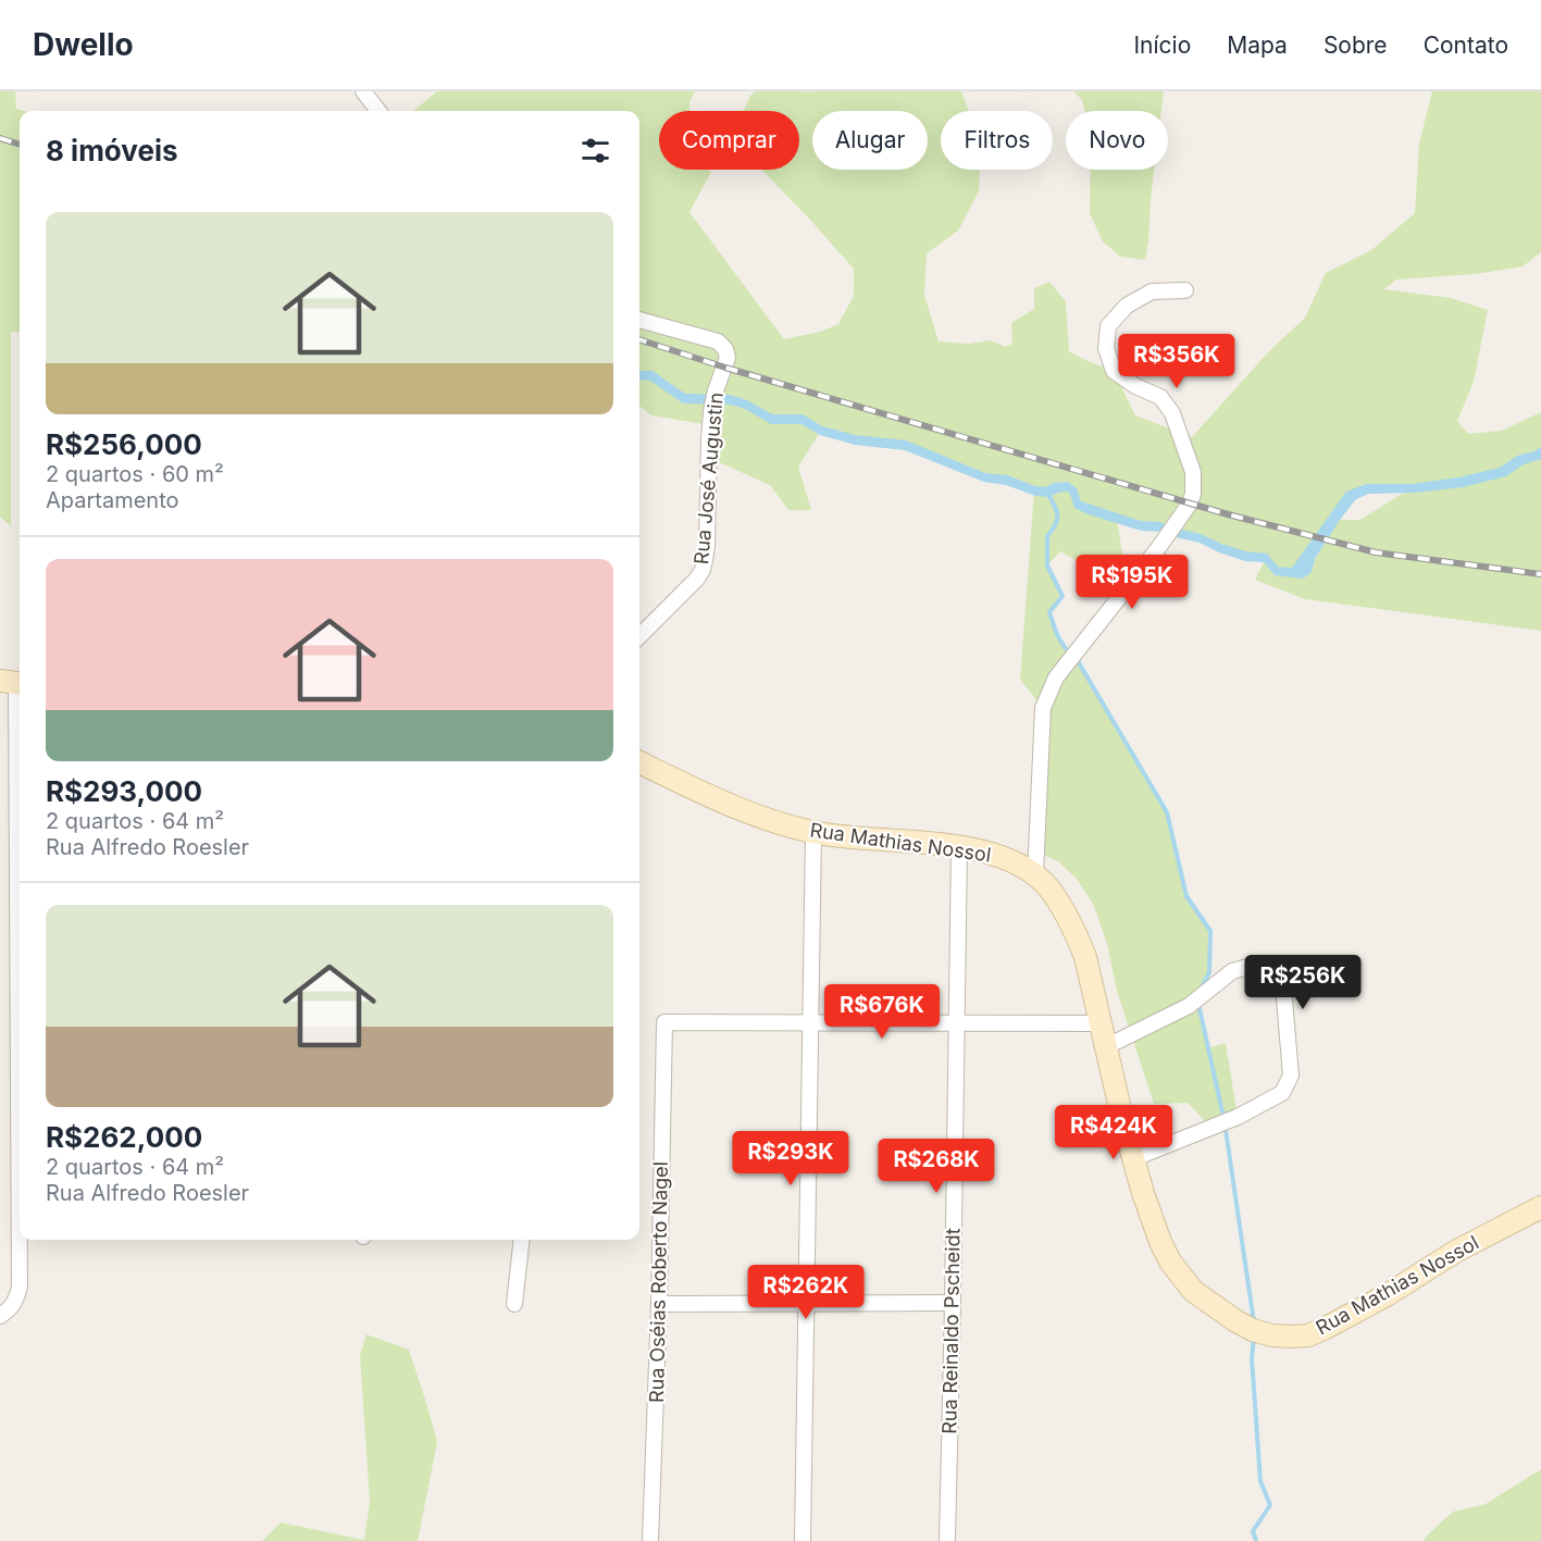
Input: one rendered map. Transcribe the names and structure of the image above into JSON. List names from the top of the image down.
{
  "streets": {
    "street": [
      "Rua José Augustin",
      "Rua Mathias Nossol",
      "Rua Oséias Roberto Nagel",
      "Rua Reinaldo Pscheidt"
    ]
  },
  "crossings": [
    ["Rua Mathias Nossol", "Rua Reinaldo Pscheidt"]
  ],
  "page": {
    "header": "Dwello",
    "nav": [
      "Início",
      "Mapa",
      "Sobre",
      "Contato"
    ],
    "chip": [
      "Comprar",
      "Alugar",
      "Filtros",
      "Novo"
    ],
    "heading": "8 imóveis",
    "list": [
      {
        "name": "R$256,000",
        "note": "2 quartos · 60 m² · Apartamento"
      },
      {
        "name": "R$293,000",
        "note": "2 quartos · 64 m² · Rua Alfredo Roesler"
      },
      {
        "name": "R$262,000",
        "note": "2 quartos · 64 m² · Rua Alfredo Roesler"
      }
    ],
    "price": [
      "R$356K",
      "R$195K",
      "R$256K",
      "R$676K",
      "R$424K",
      "R$293K",
      "R$268K",
      "R$262K"
    ]
  }
}
